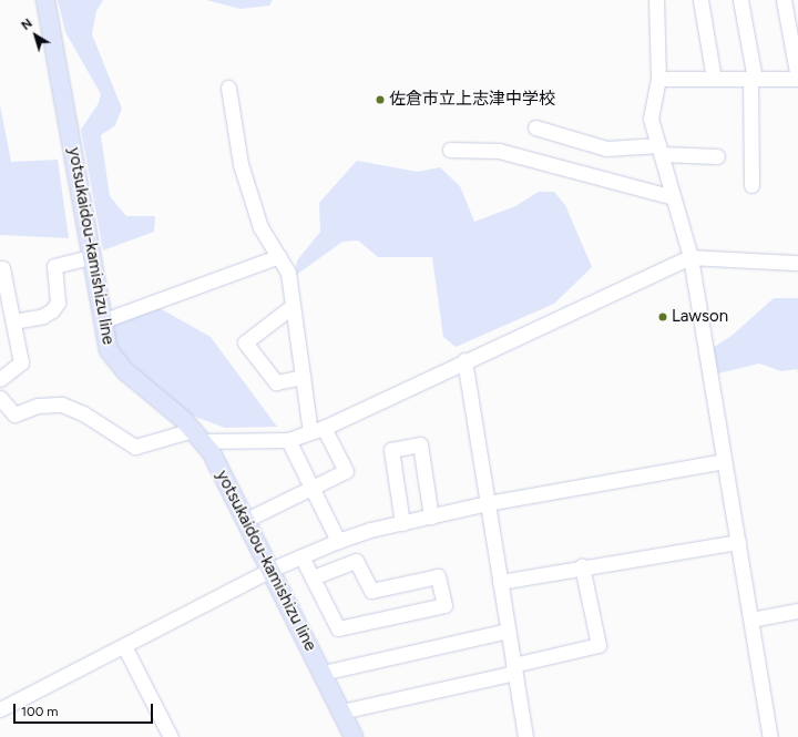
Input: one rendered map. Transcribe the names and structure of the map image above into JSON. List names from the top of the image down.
{
  "streets": {
    "main road": ["yotsukaidou-kamishizu line"]
  },
  "places": ["佐倉市立上志津中学校", "Lawson"],
  "scale_bar": "100 m",
  "north": "top left"
}
